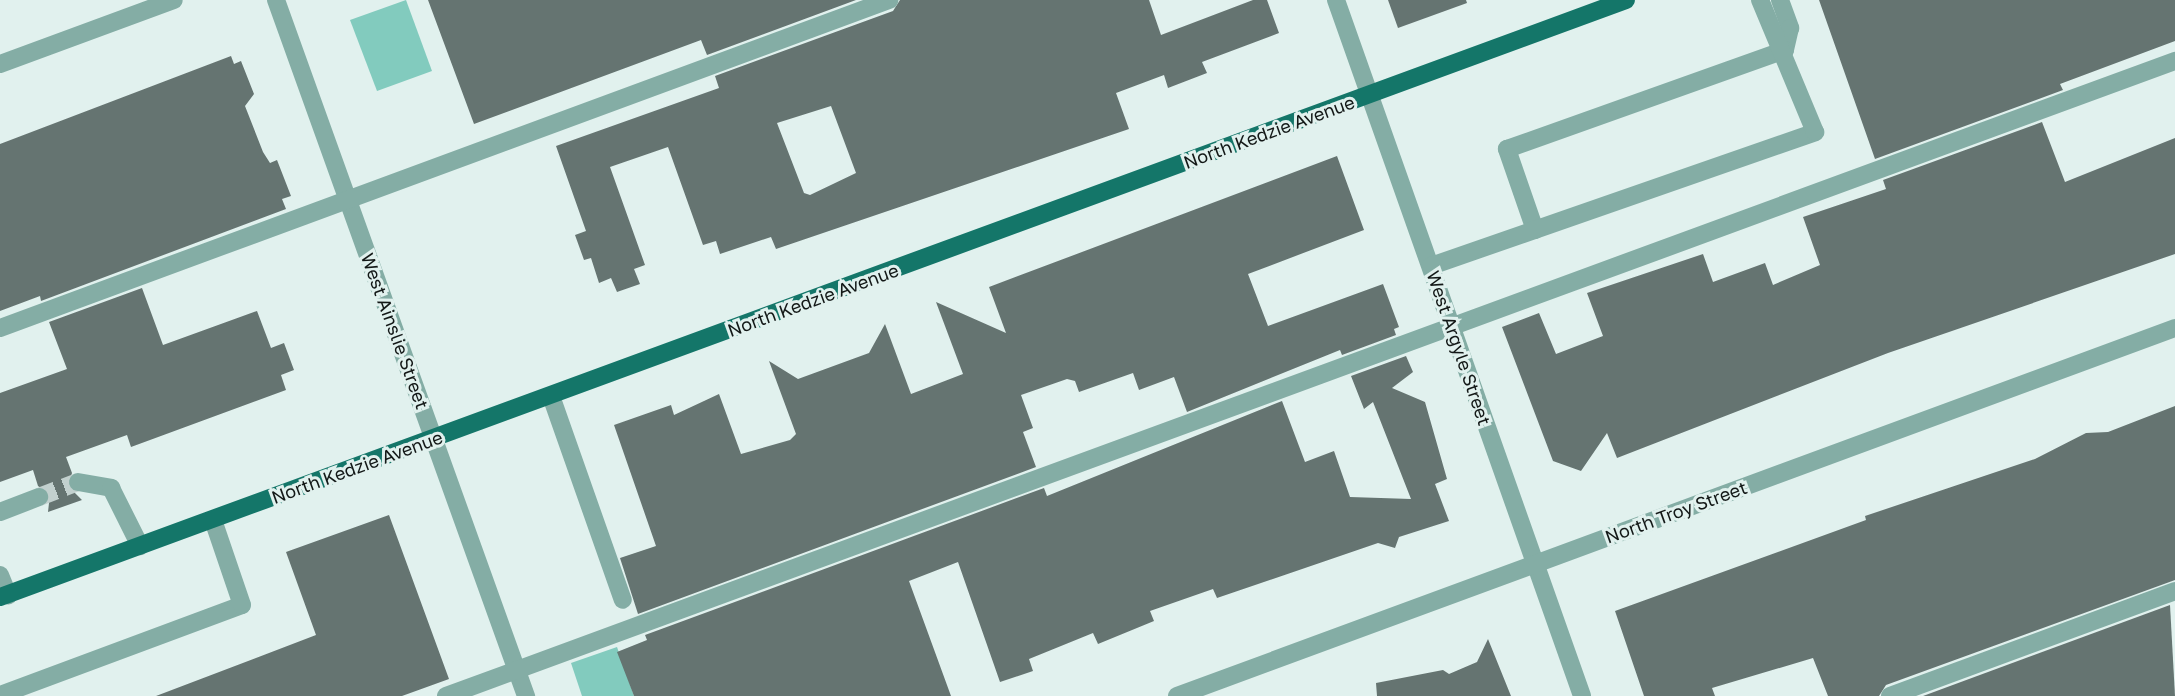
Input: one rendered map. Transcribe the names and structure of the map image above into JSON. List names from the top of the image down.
{
  "streets": {
    "main road": ["North Kedzie Avenue"],
    "street": ["West Ainslie Street", "West Argyle Street", "North Troy Street"]
  },
  "crossings": [
    ["North Kedzie Avenue", "West Ainslie Street"],
    ["North Kedzie Avenue", "West Argyle Street"],
    ["West Argyle Street", "North Troy Street"]
  ]
}
